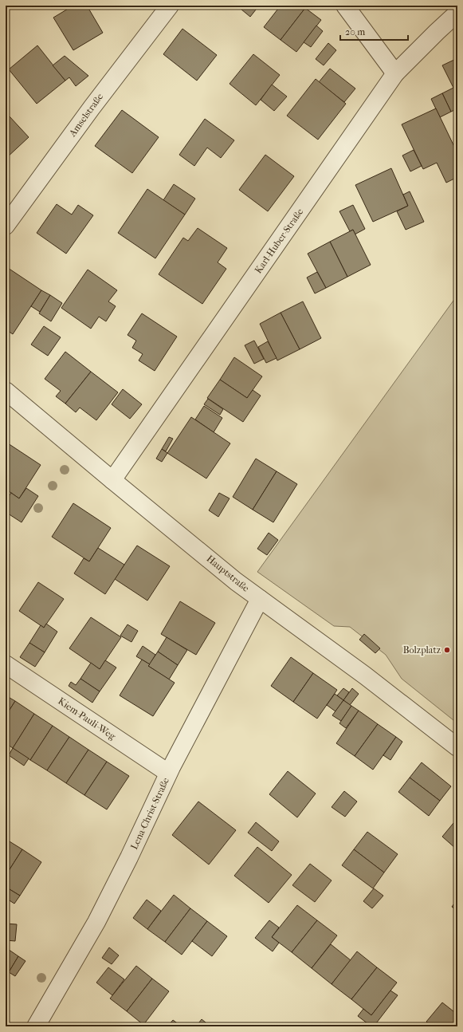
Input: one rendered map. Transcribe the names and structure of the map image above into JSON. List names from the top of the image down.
{
  "streets": {
    "street": [
      "Amselstraße",
      "Karl-Huber-Straße",
      "Hauptstraße",
      "Kiem-Pauli-Weg",
      "Lena-Christ-Straße"
    ]
  },
  "crossings": [
    ["Karl-Huber-Straße", "Hauptstraße"],
    ["Hauptstraße", "Lena-Christ-Straße"],
    ["Kiem-Pauli-Weg", "Lena-Christ-Straße"]
  ],
  "places": ["Bolzplatz"],
  "scale_bar": "20 m"
}
